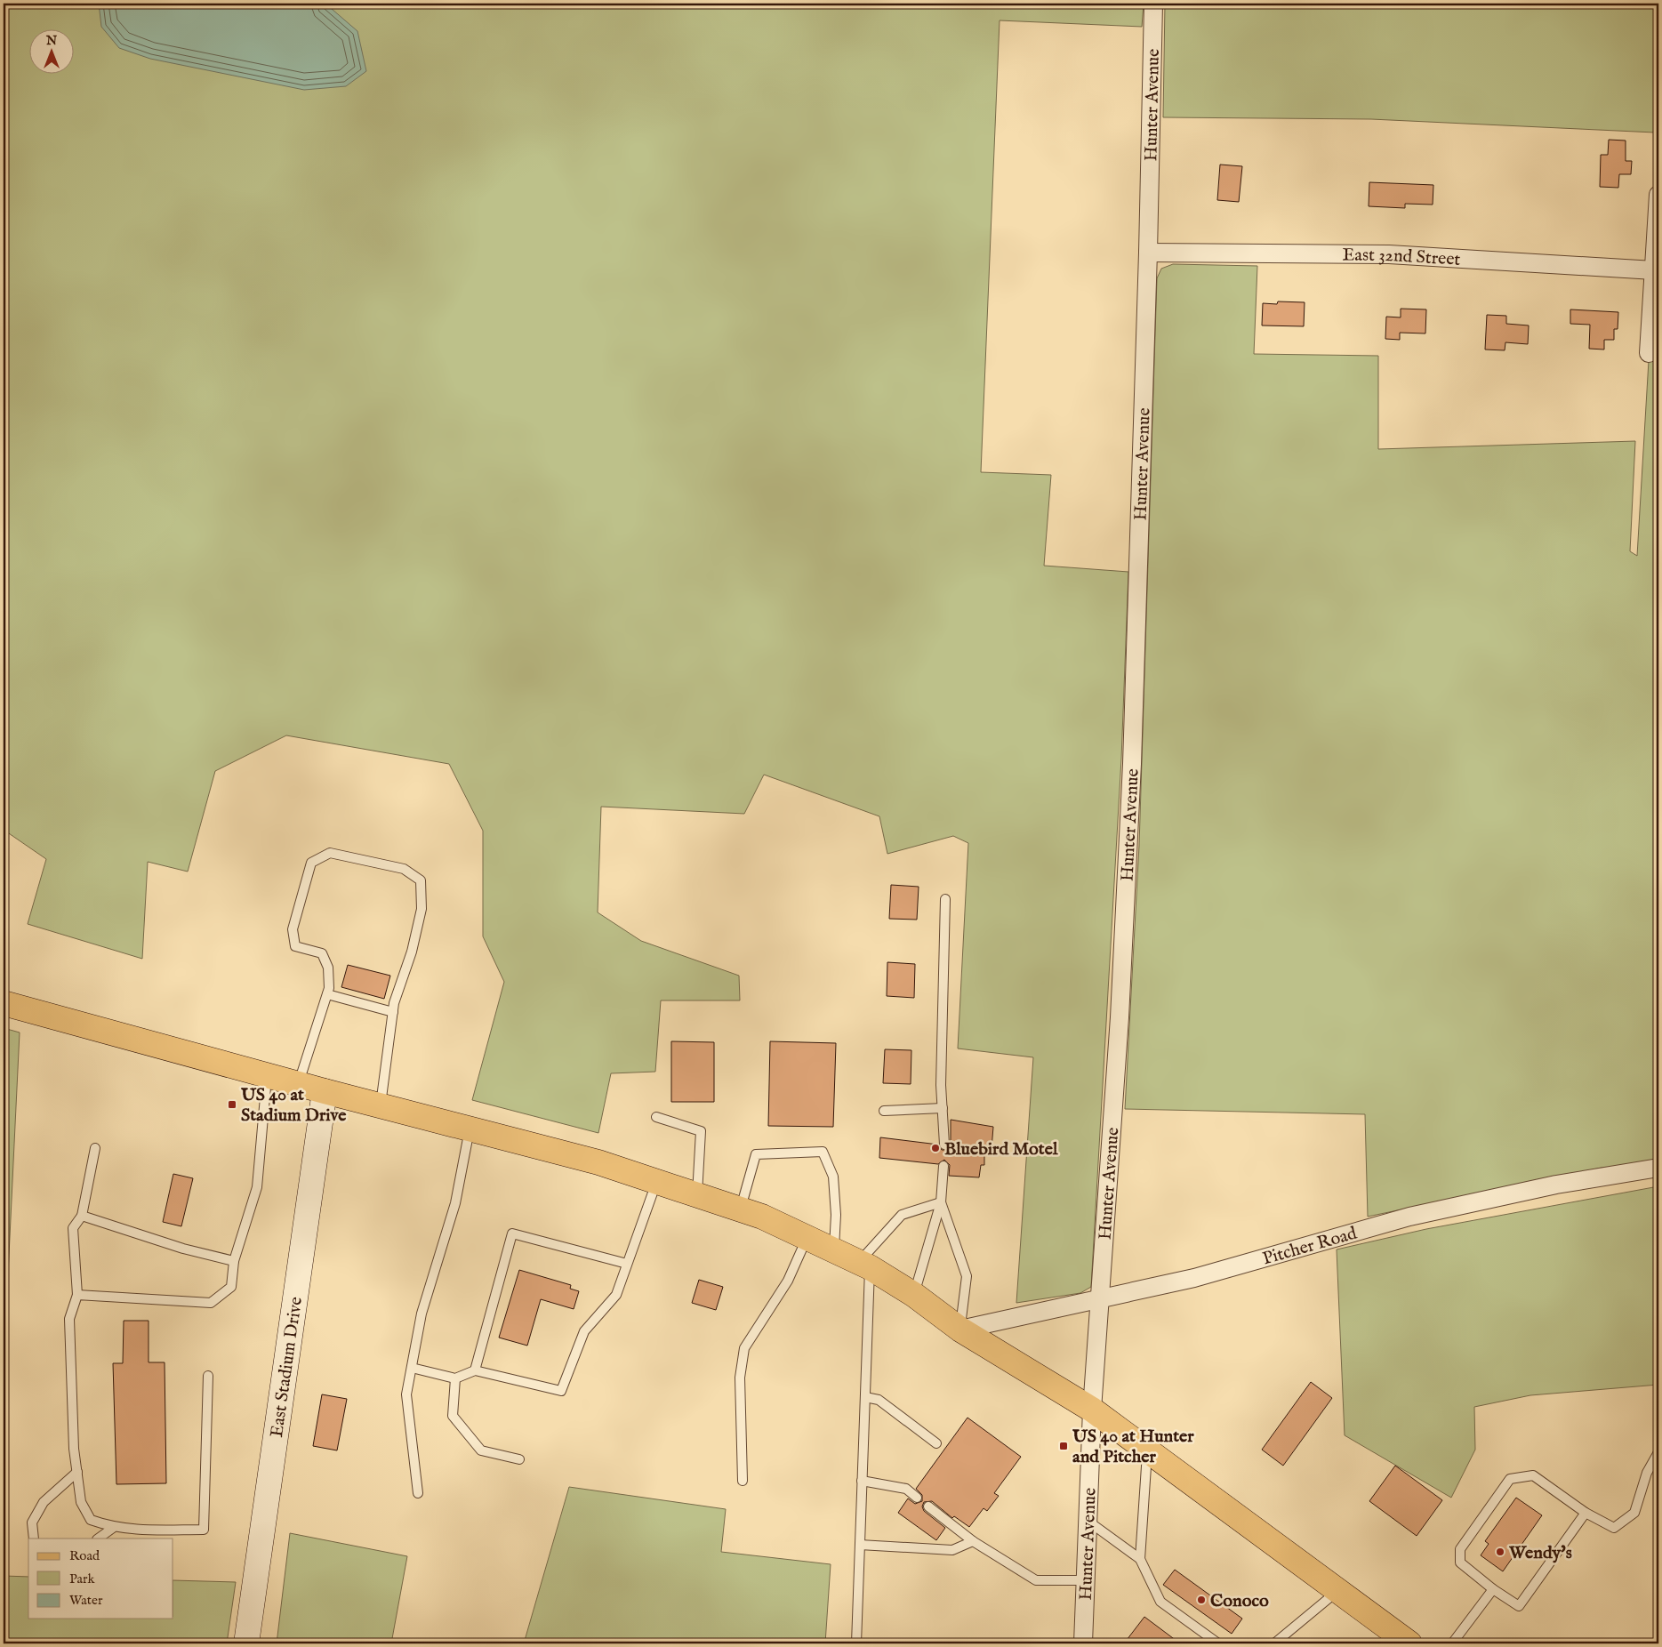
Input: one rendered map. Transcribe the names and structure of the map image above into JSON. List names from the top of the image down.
{
  "streets": {
    "main road": ["East Stadium Drive"],
    "street": ["Hunter Avenue", "East 32nd Street", "Pitcher Road"]
  },
  "crossings": [
    ["Hunter Avenue", "East 32nd Street"],
    ["Hunter Avenue", "Pitcher Road"]
  ],
  "places": {
    "transit": ["US 40 at Stadium Drive", "US 40 at Hunter and Pitcher"],
    "other": ["Bluebird Motel", "Wendy's", "Conoco"]
  },
  "legend": ["Road", "Park", "Water"],
  "north": "top"
}
